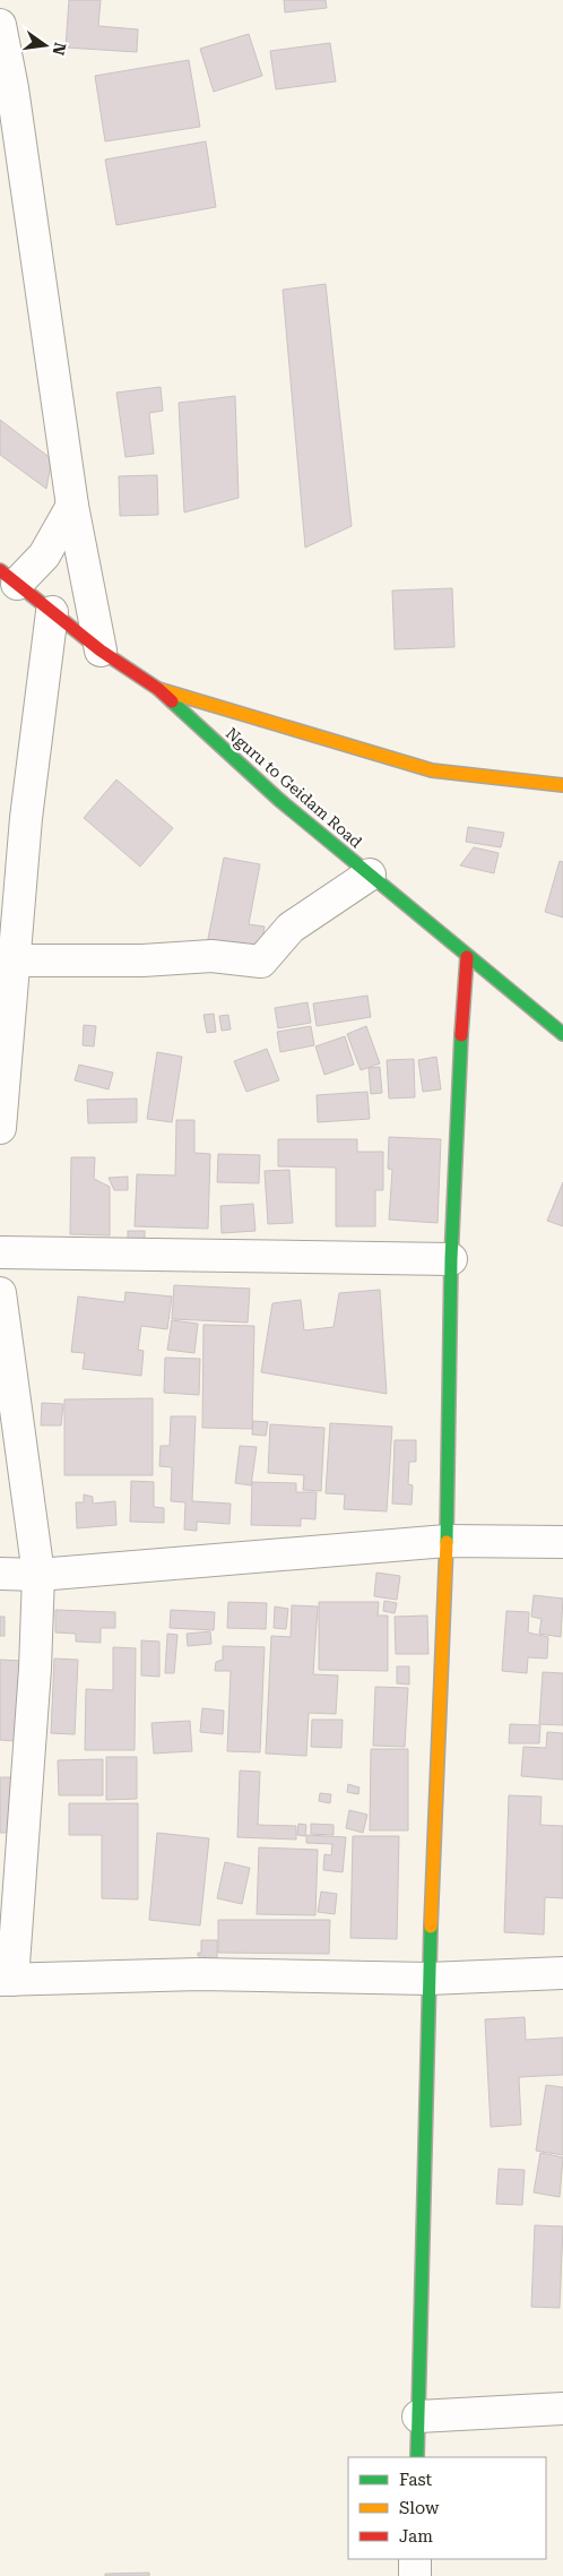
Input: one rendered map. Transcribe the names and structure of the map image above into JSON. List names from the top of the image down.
{
  "streets": {
    "street": ["Nguru to Geidam Road"]
  },
  "legend": ["Fast", "Slow", "Jam"],
  "north": "right"
}
